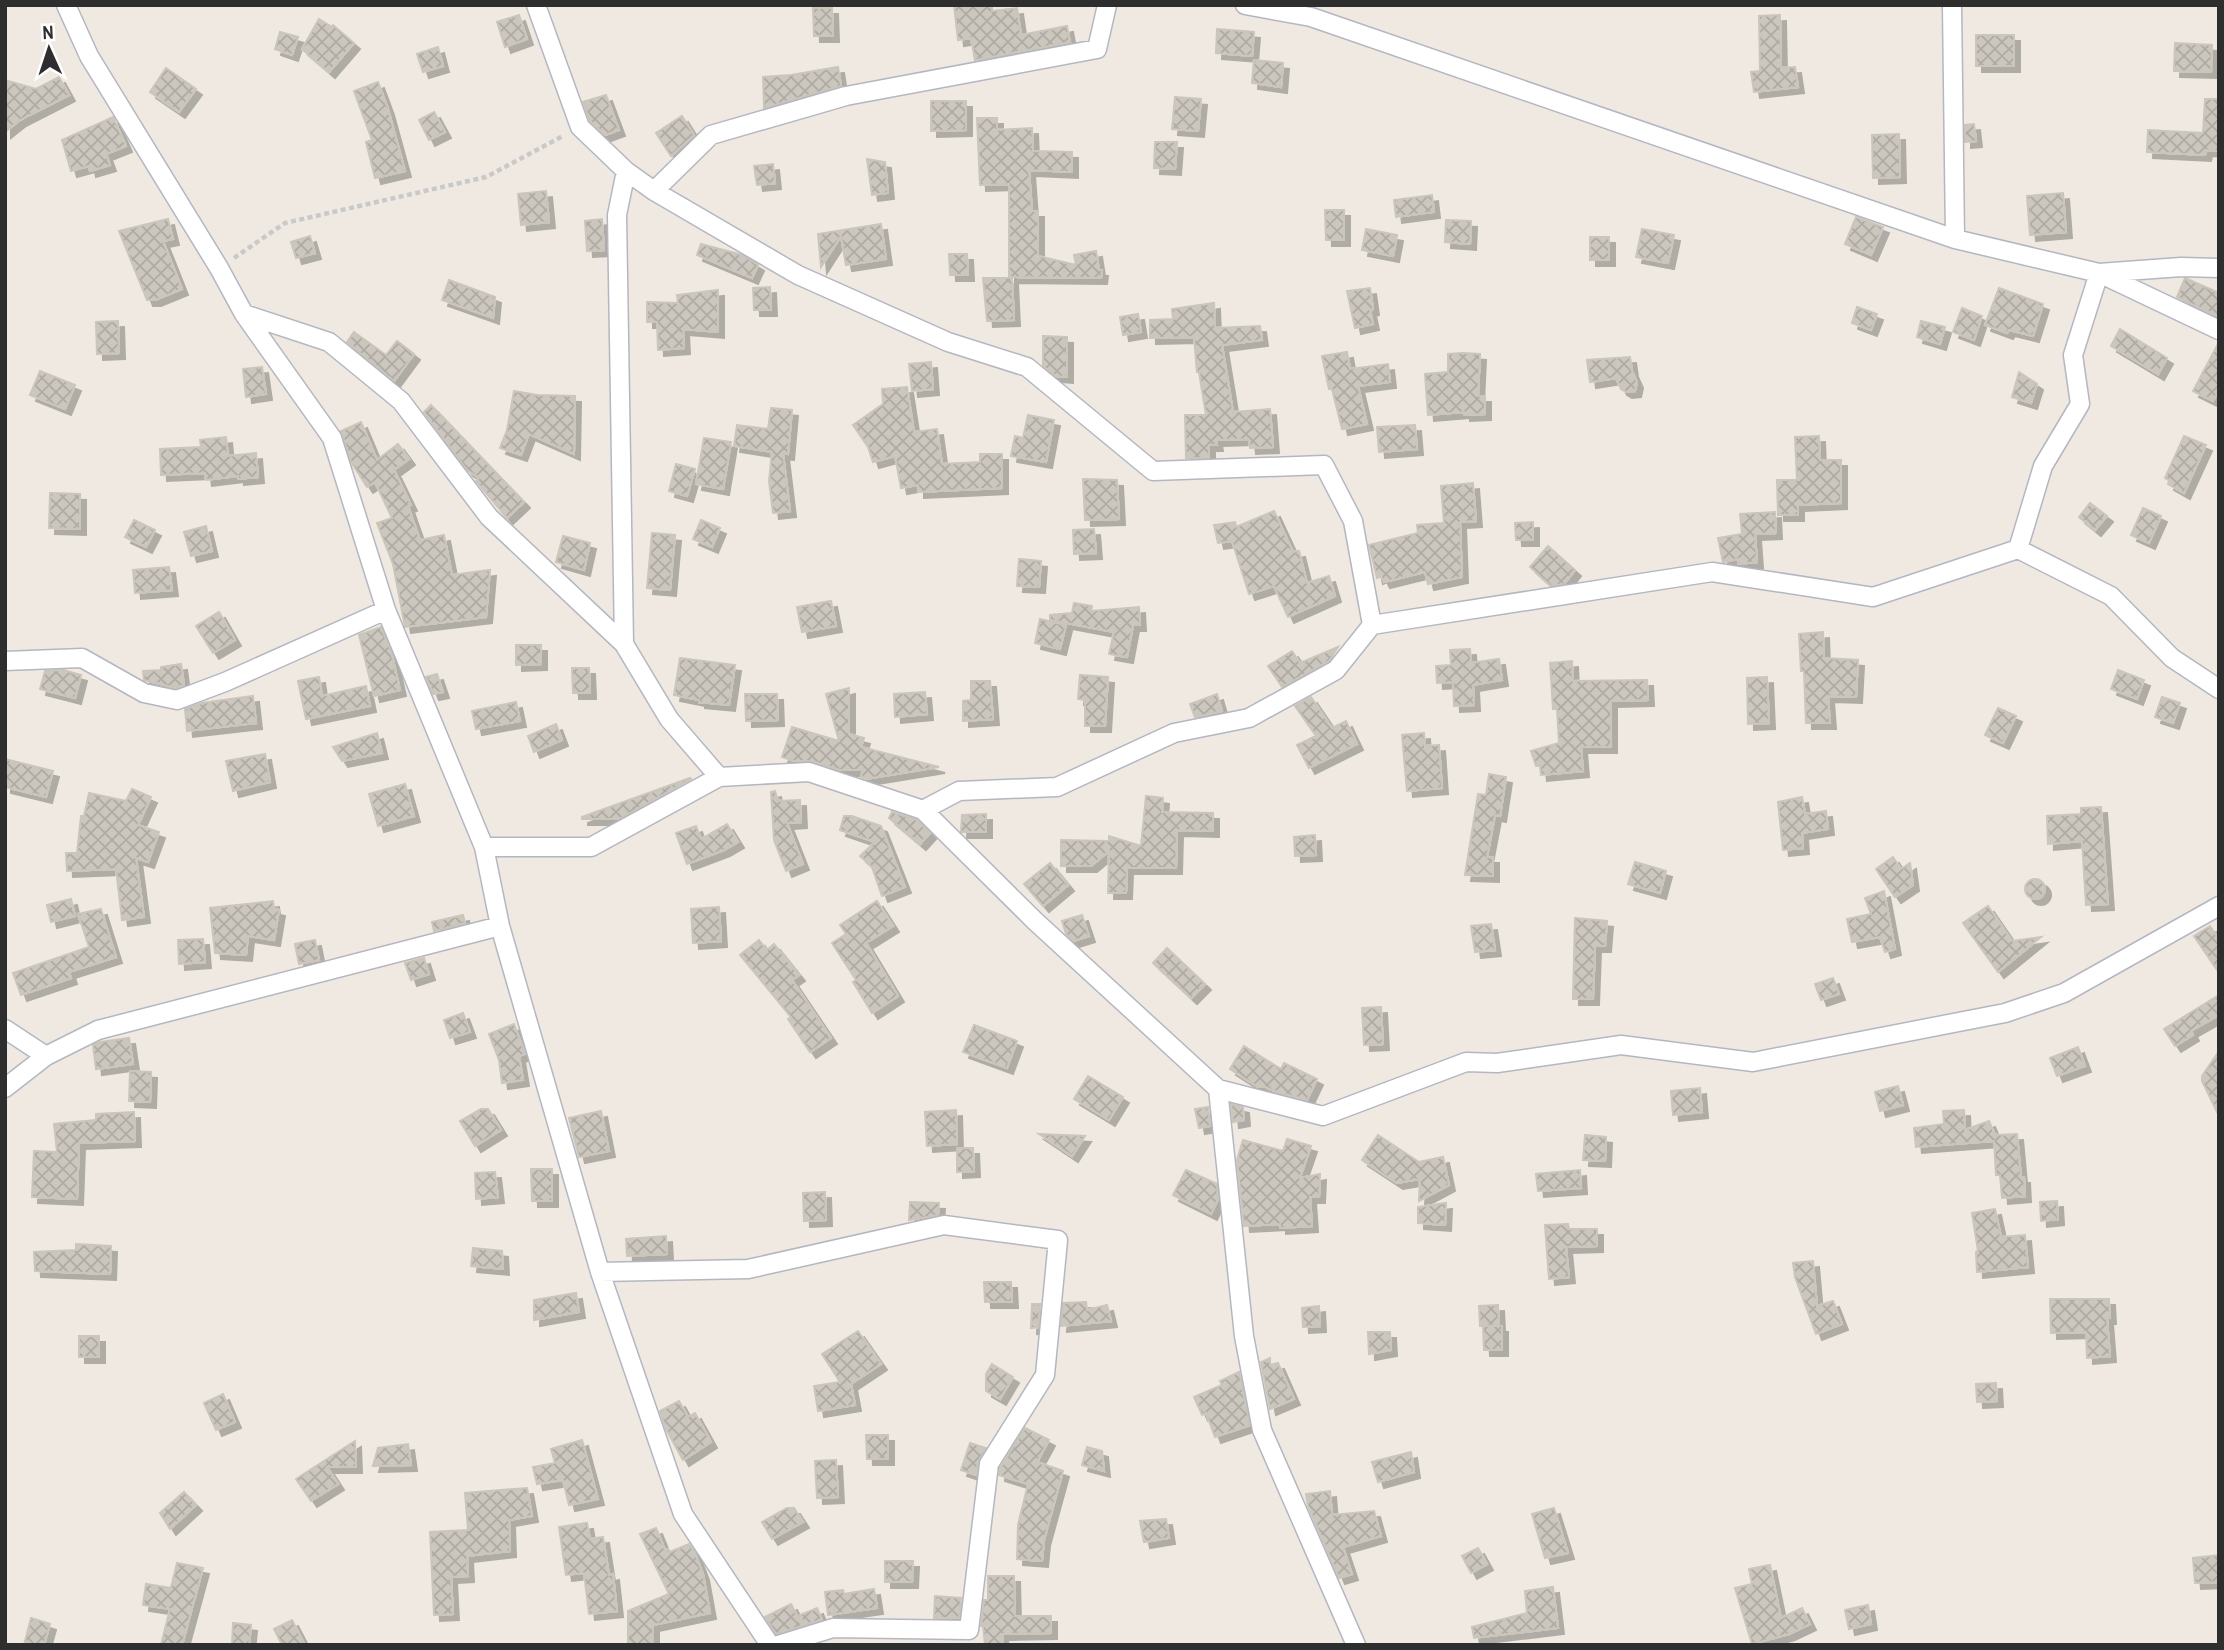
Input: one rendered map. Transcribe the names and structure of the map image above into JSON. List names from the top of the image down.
{
  "north": "top"
}
